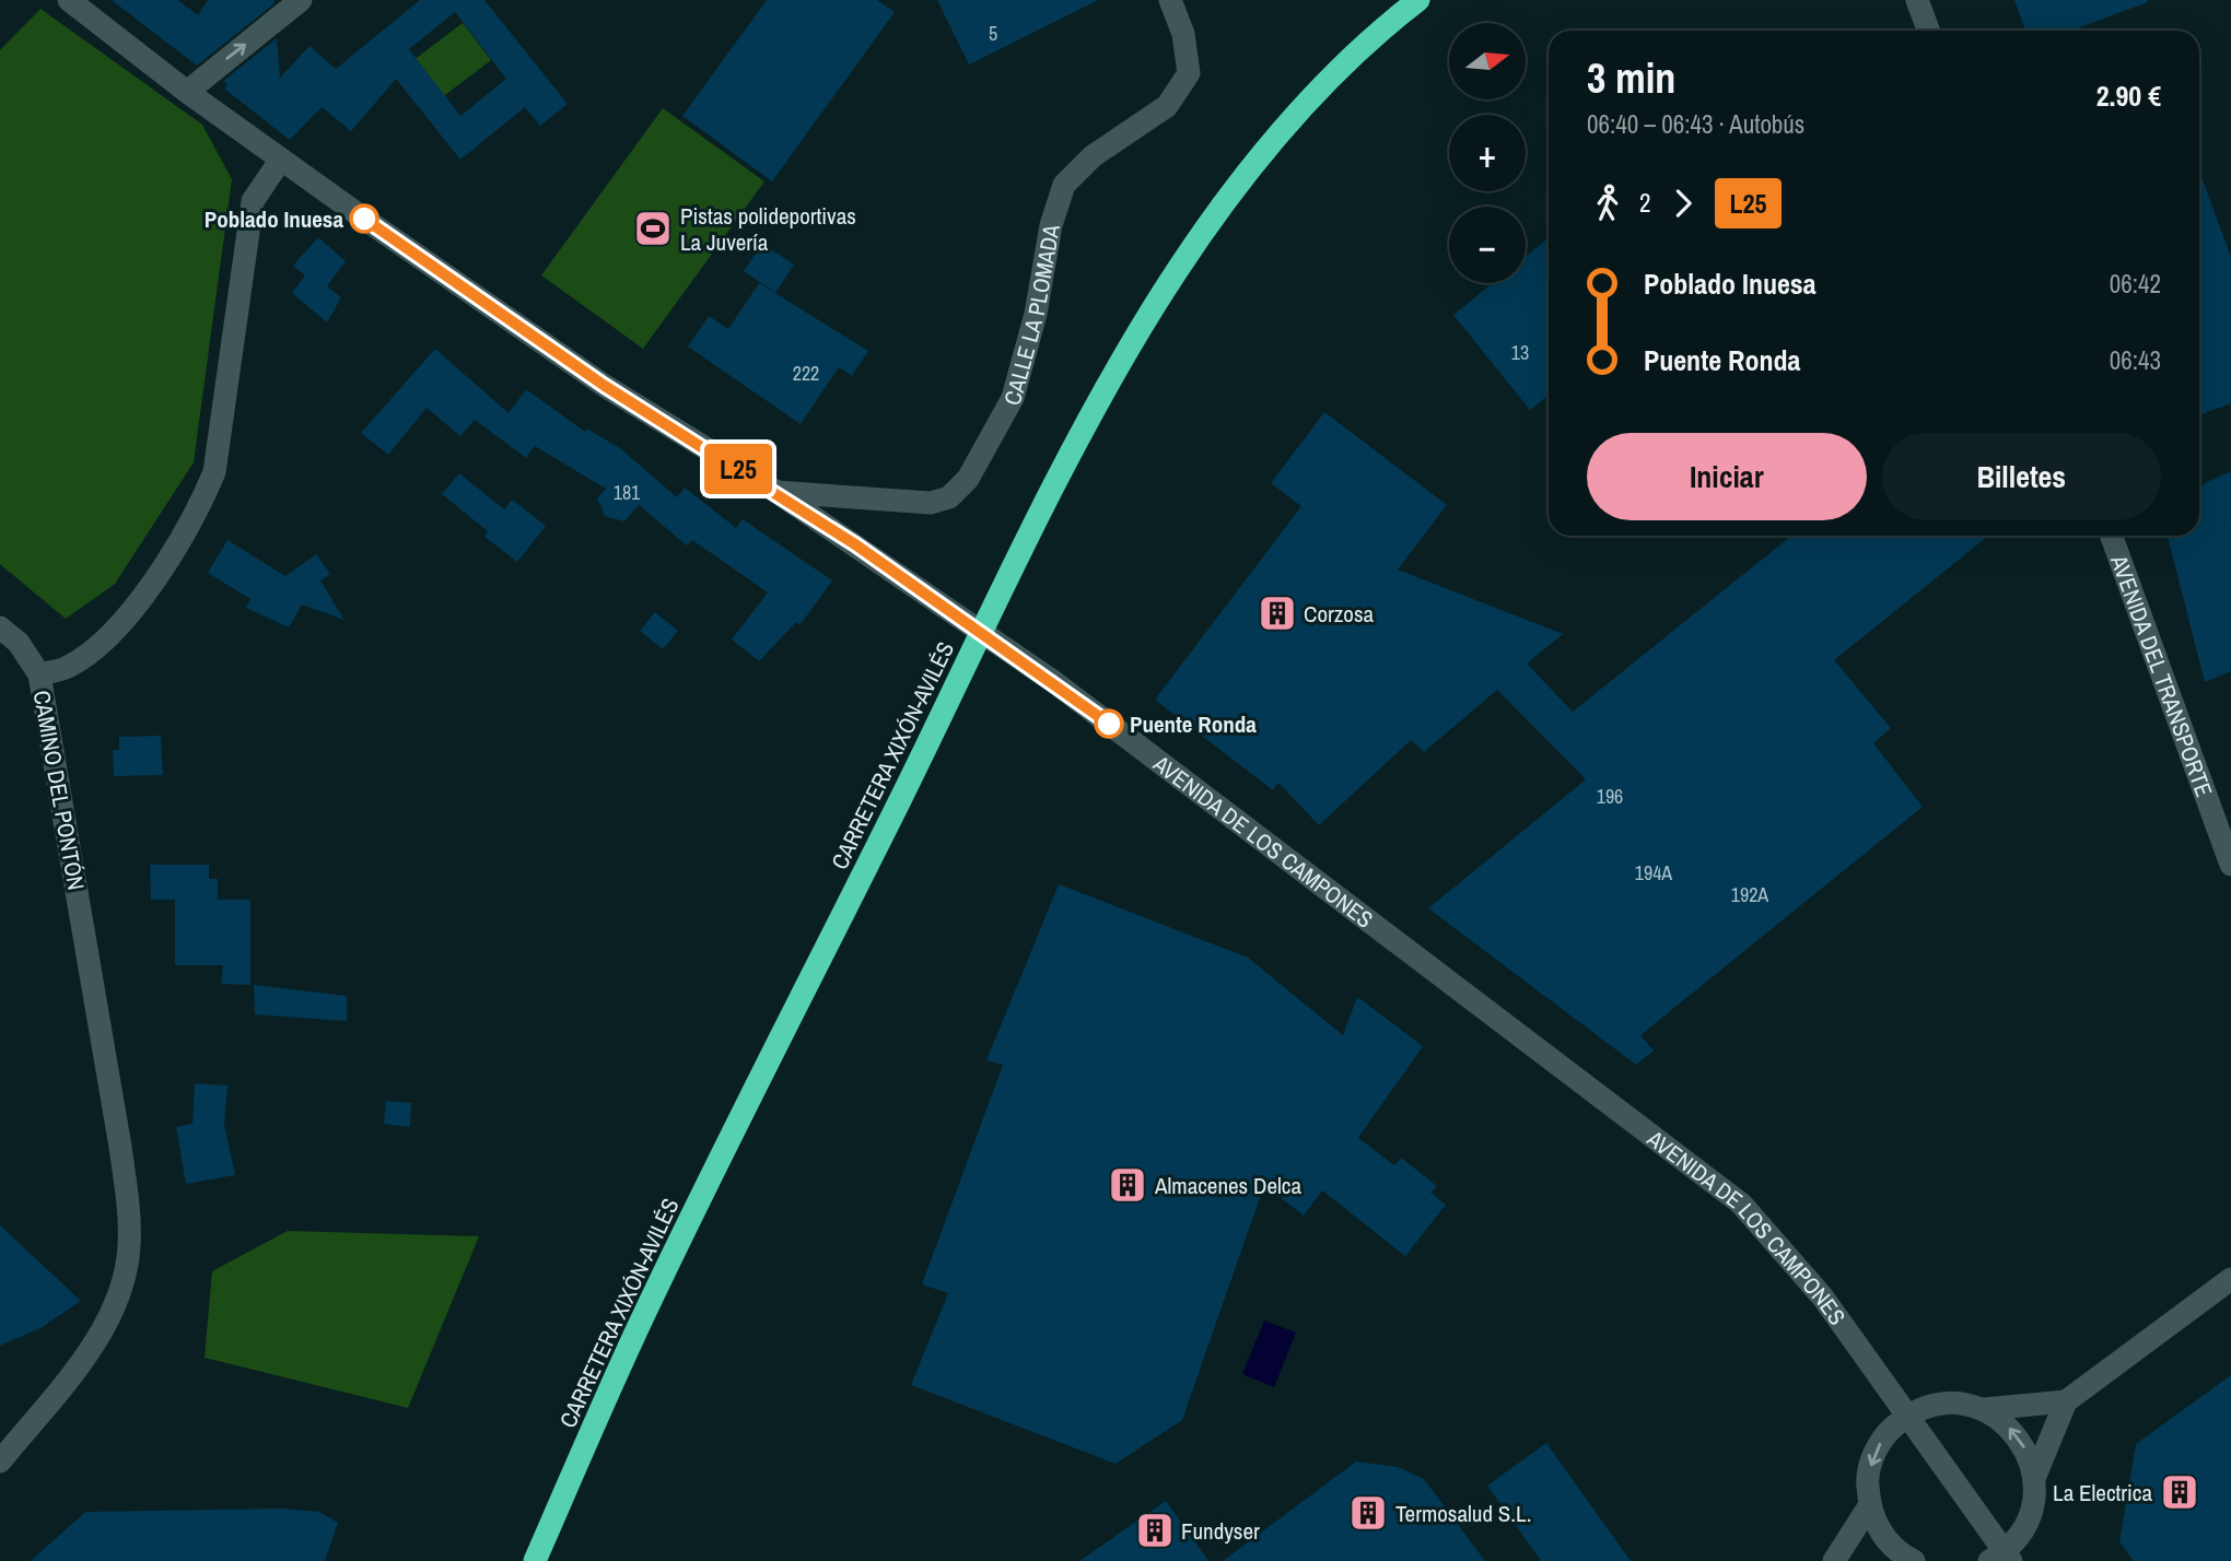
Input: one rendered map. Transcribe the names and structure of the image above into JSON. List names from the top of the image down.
{
  "streets": {
    "highway": ["CARRETERA XIXÓN-AVILÉS"],
    "street": [
      "CALLE LA PLOMADA",
      "AVENIDA DEL TRANSPORTE",
      "CAMINO DEL PONTÓN",
      "AVENIDA DE LOS CAMPONES"
    ]
  },
  "crossings": [
    ["CALLE LA PLOMADA", "AVENIDA DE LOS CAMPONES"],
    ["CAMINO DEL PONTÓN", "AVENIDA DE LOS CAMPONES"]
  ],
  "places": {
    "other": ["Poblado Inuesa", "Puente Ronda"],
    "sports": ["Pistas polideportivas La Juvería"],
    "building": [
      "Corzosa",
      "Almacenes Delca",
      "La Electrica",
      "Termosalud S.L.",
      "Fundyser"
    ]
  },
  "lines": ["bus line L25"],
  "house_numbers": [
    "5",
    "13",
    "222",
    "181",
    "196",
    "194A",
    "192A"
  ],
  "north": "right",
  "page": {
    "on_map": "L25",
    "map_buttons": ["+", "−"],
    "heading": ["3 min", "06:40 – 06:43 · Autobús", "2.90 €"],
    "legs": ["2", "L25"],
    "list": [
      {
        "name": "Poblado Inuesa",
        "value": "06:42"
      },
      {
        "name": "Puente Ronda",
        "value": "06:43"
      }
    ],
    "buttons": ["Iniciar", "Billetes"]
  }
}
